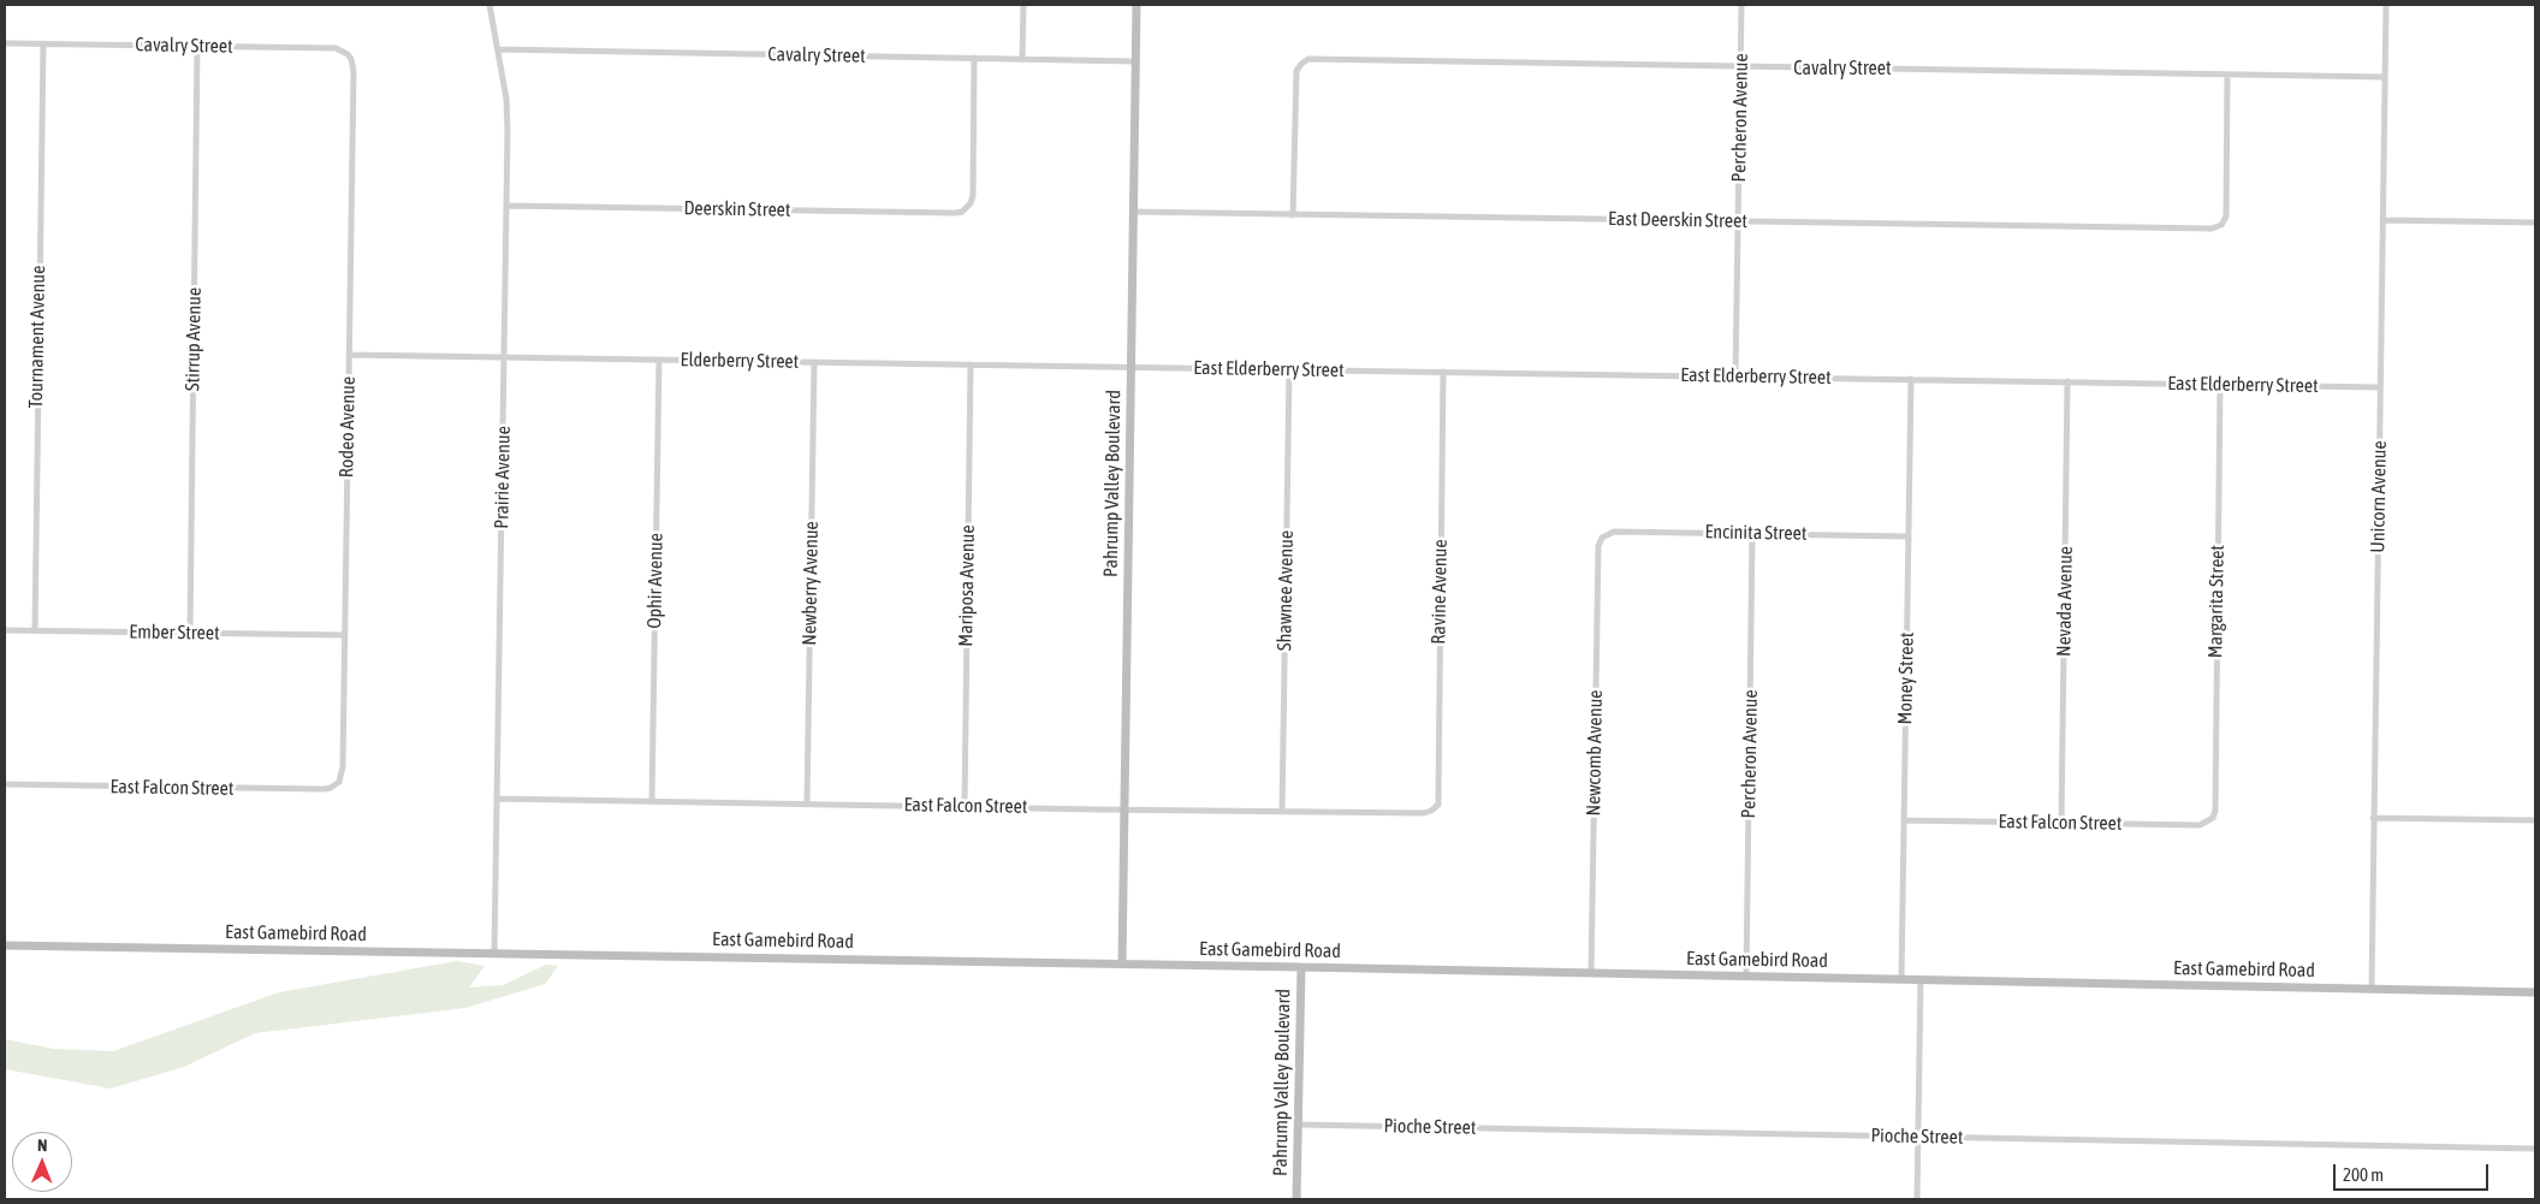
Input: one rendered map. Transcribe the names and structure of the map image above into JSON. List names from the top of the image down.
{
  "streets": {
    "main road": ["Pahrump Valley Boulevard", "East Gamebird Road"],
    "street": [
      "Cavalry Street",
      "Percheron Avenue",
      "Deerskin Street",
      "East Deerskin Street",
      "Tournament Avenue",
      "Stirrup Avenue",
      "Elderberry Street",
      "East Elderberry Street",
      "Rodeo Avenue",
      "Prairie Avenue",
      "Unicorn Avenue",
      "Encinita Street",
      "Ophir Avenue",
      "Newberry Avenue",
      "Mariposa Avenue",
      "Shawnee Avenue",
      "Ravine Avenue",
      "Nevada Avenue",
      "Margarita Street",
      "Ember Street",
      "Money Street",
      "Newcomb Avenue",
      "East Falcon Street",
      "Pioche Street"
    ]
  },
  "crossings": [
    ["Cavalry Street", "Percheron Avenue"],
    ["Cavalry Street", "Deerskin Street"],
    ["Cavalry Street", "East Deerskin Street"],
    ["Cavalry Street", "Tournament Avenue"],
    ["Cavalry Street", "Stirrup Avenue"],
    ["Cavalry Street", "Rodeo Avenue"],
    ["Cavalry Street", "Prairie Avenue"],
    ["Cavalry Street", "Pahrump Valley Boulevard"],
    ["Cavalry Street", "Unicorn Avenue"],
    ["Percheron Avenue", "East Deerskin Street"],
    ["Percheron Avenue", "East Elderberry Street"],
    ["Percheron Avenue", "Encinita Street"],
    ["Percheron Avenue", "East Gamebird Road"],
    ["Deerskin Street", "Prairie Avenue"],
    ["East Deerskin Street", "Pahrump Valley Boulevard"],
    ["Tournament Avenue", "Ember Street"],
    ["Stirrup Avenue", "Ember Street"],
    ["Elderberry Street", "East Elderberry Street"],
    ["Elderberry Street", "Rodeo Avenue"],
    ["Elderberry Street", "Prairie Avenue"],
    ["Elderberry Street", "Pahrump Valley Boulevard"],
    ["Elderberry Street", "Ophir Avenue"],
    ["Elderberry Street", "Newberry Avenue"],
    ["Elderberry Street", "Mariposa Avenue"],
    ["East Elderberry Street", "Pahrump Valley Boulevard"],
    ["East Elderberry Street", "Unicorn Avenue"],
    ["East Elderberry Street", "Shawnee Avenue"],
    ["East Elderberry Street", "Ravine Avenue"],
    ["East Elderberry Street", "Nevada Avenue"],
    ["East Elderberry Street", "Margarita Street"],
    ["East Elderberry Street", "Money Street"],
    ["Rodeo Avenue", "Ember Street"],
    ["Rodeo Avenue", "East Falcon Street"],
    ["Prairie Avenue", "East Falcon Street"],
    ["Prairie Avenue", "East Gamebird Road"],
    ["Pahrump Valley Boulevard", "East Falcon Street"],
    ["Pahrump Valley Boulevard", "East Gamebird Road"],
    ["Pahrump Valley Boulevard", "Pioche Street"],
    ["Unicorn Avenue", "East Gamebird Road"],
    ["Encinita Street", "Money Street"],
    ["Encinita Street", "Newcomb Avenue"],
    ["Ophir Avenue", "East Falcon Street"],
    ["Newberry Avenue", "East Falcon Street"],
    ["Mariposa Avenue", "East Falcon Street"],
    ["Shawnee Avenue", "East Falcon Street"],
    ["Ravine Avenue", "East Falcon Street"],
    ["Nevada Avenue", "East Falcon Street"],
    ["Margarita Street", "East Falcon Street"],
    ["Money Street", "East Falcon Street"],
    ["Money Street", "East Gamebird Road"],
    ["Newcomb Avenue", "East Gamebird Road"]
  ],
  "scale_bar": "200 m",
  "north": "top"
}
